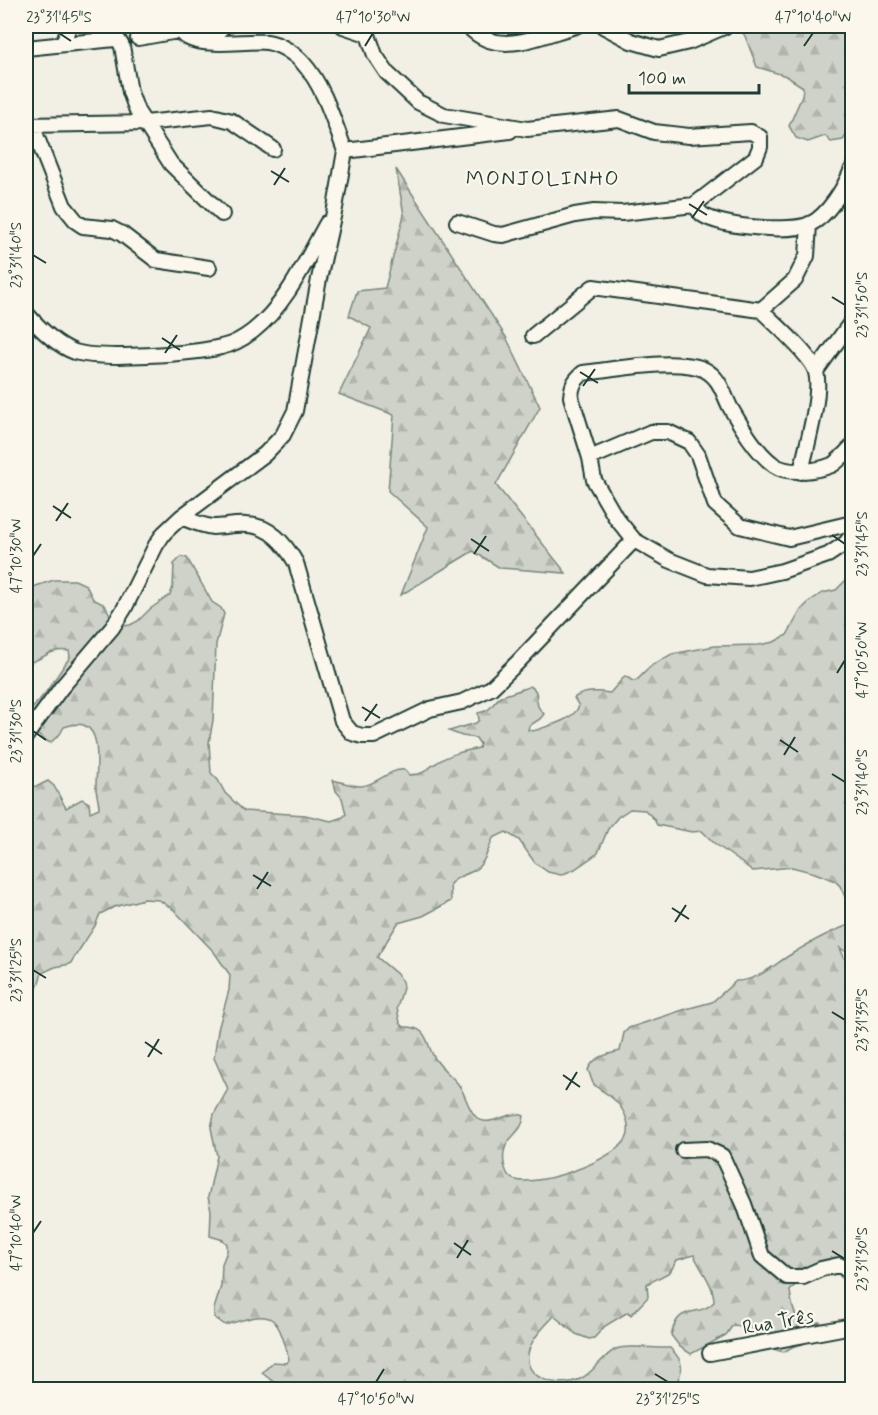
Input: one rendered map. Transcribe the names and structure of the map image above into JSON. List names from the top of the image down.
{
  "streets": {
    "street": ["Rua Três"]
  },
  "districts": ["MONJOLINHO"],
  "scale_bar": "100 m",
  "coordinates": [
    "23°31'45\"S",
    "47°10'30\"W",
    "47°10'40\"W",
    "23°31'40\"S",
    "23°31'50\"S",
    "47°10'50\"W",
    "23°31'30\"S",
    "23°31'25\"S",
    "23°31'35\"S"
  ]
}
